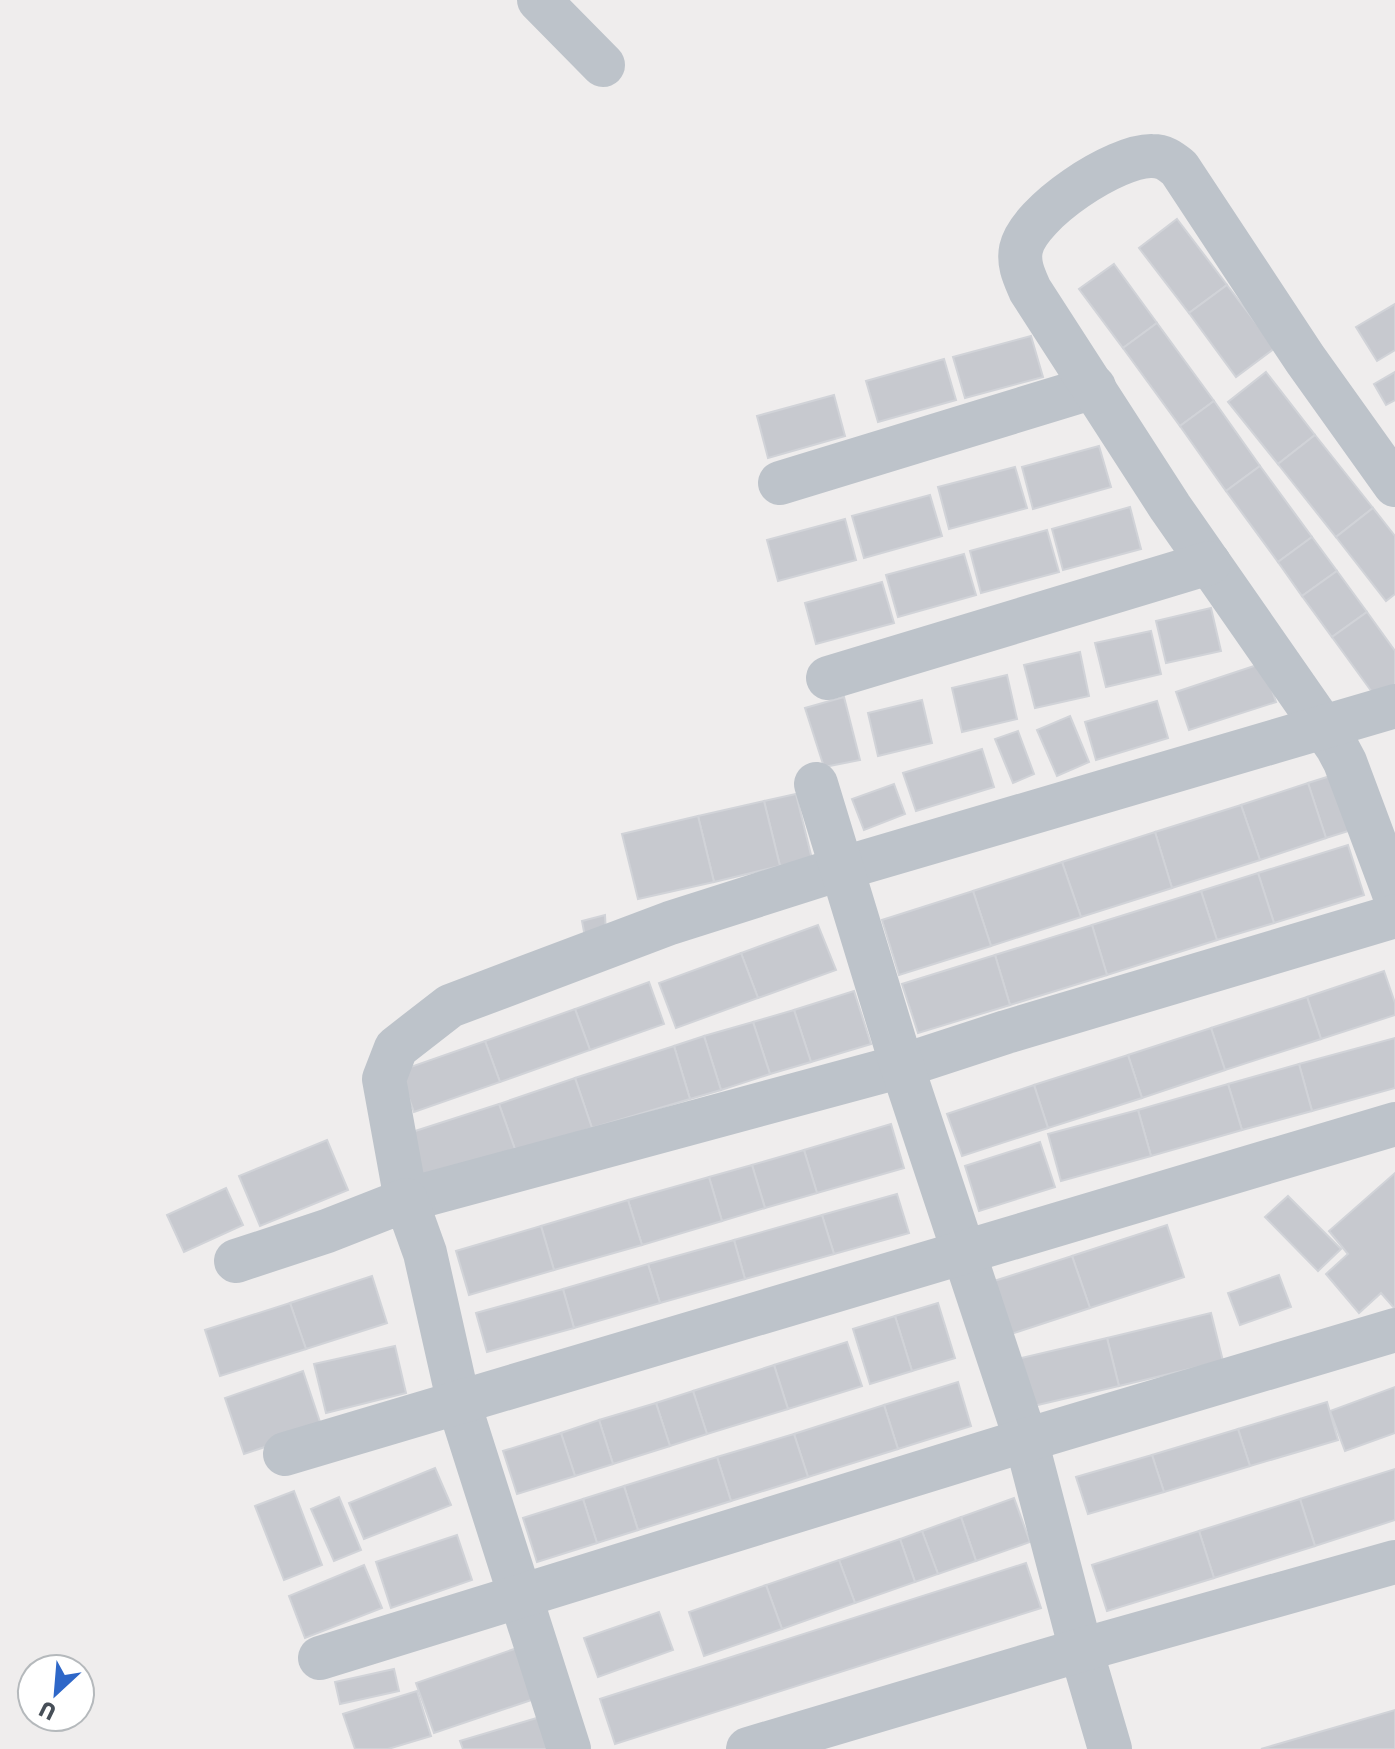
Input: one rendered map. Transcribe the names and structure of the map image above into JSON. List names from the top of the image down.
{
  "north": "bottom left"
}
